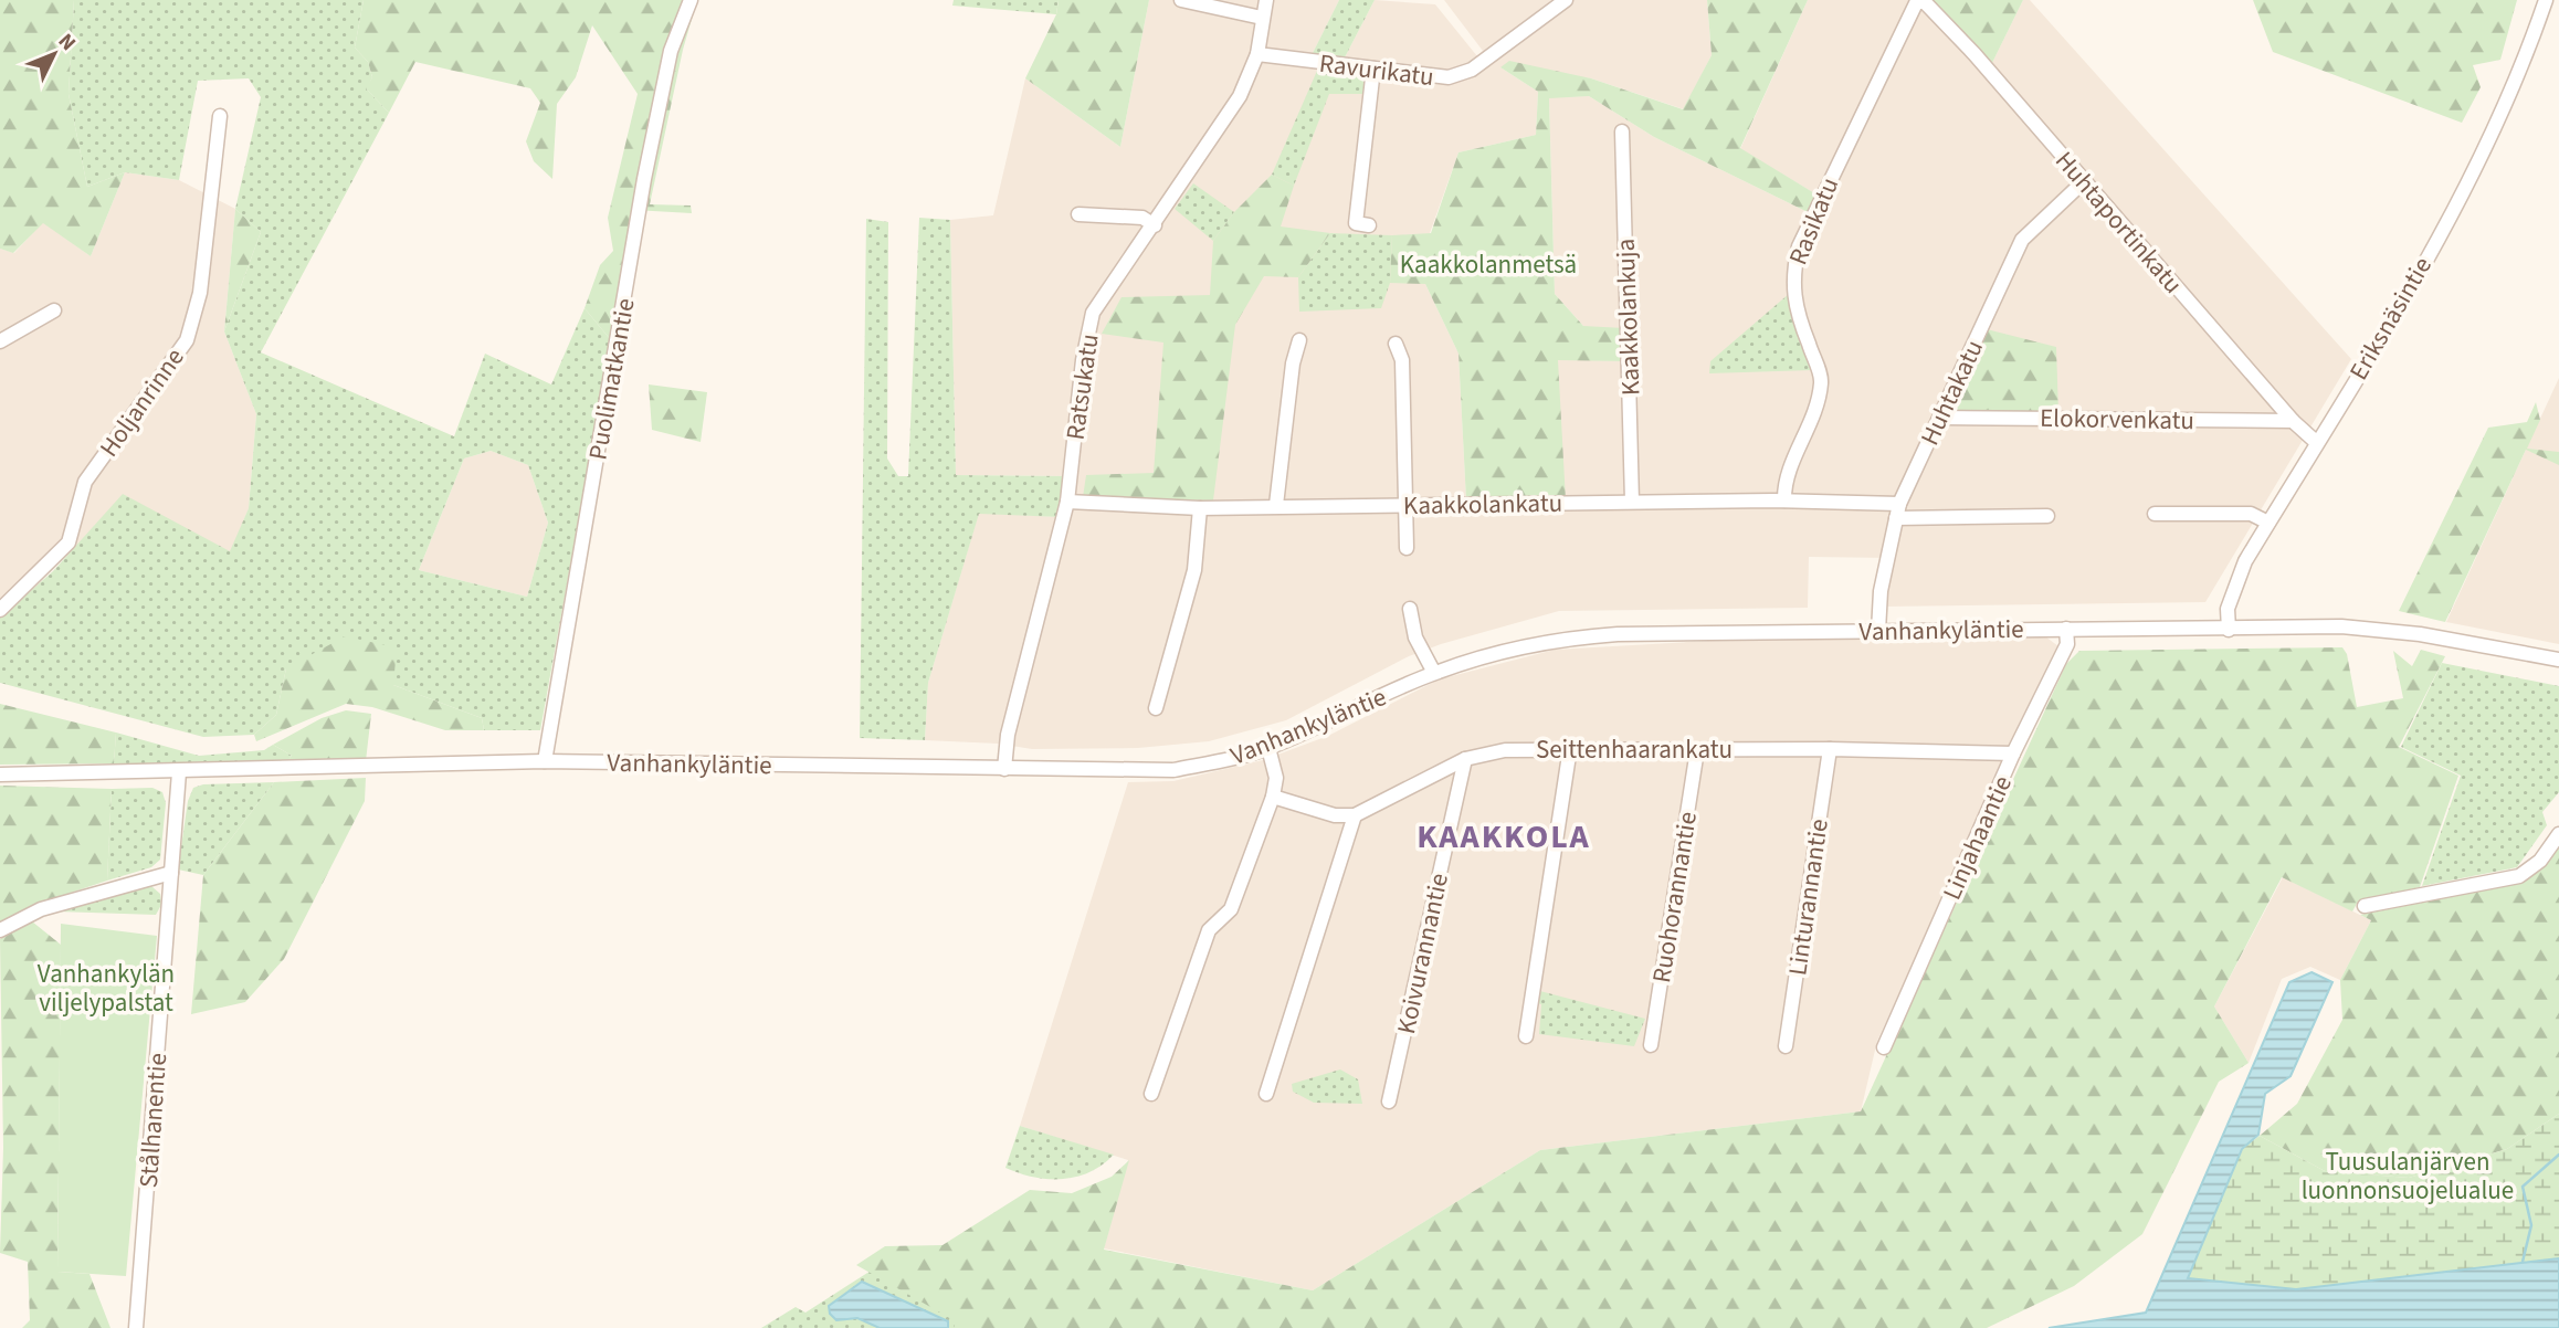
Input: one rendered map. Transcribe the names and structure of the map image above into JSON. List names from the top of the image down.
{
  "streets": {
    "street": [
      "Ravurikatu",
      "Rasikatu",
      "Huhtaportinkatu",
      "Kaakkolankuja",
      "Eriksnäsintie",
      "Puolimatkantie",
      "Ratsukatu",
      "Huhtakatu",
      "Holjanrinne",
      "Elokorvenkatu",
      "Kaakkolankatu",
      "Vanhankyläntie",
      "Seittenhaarankatu",
      "Linjahaantie",
      "Ruohorannantie",
      "Linturannantie",
      "Koivurannantie",
      "Stålhanentie"
    ]
  },
  "crossings": [
    ["Ravurikatu", "Ratsukatu"],
    ["Rasikatu", "Huhtaportinkatu"],
    ["Rasikatu", "Kaakkolankatu"],
    ["Huhtaportinkatu", "Eriksnäsintie"],
    ["Huhtaportinkatu", "Huhtakatu"],
    ["Huhtaportinkatu", "Elokorvenkatu"],
    ["Kaakkolankuja", "Kaakkolankatu"],
    ["Eriksnäsintie", "Vanhankyläntie"],
    ["Puolimatkantie", "Vanhankyläntie"],
    ["Ratsukatu", "Kaakkolankatu"],
    ["Ratsukatu", "Vanhankyläntie"],
    ["Huhtakatu", "Elokorvenkatu"],
    ["Huhtakatu", "Kaakkolankatu"],
    ["Huhtakatu", "Vanhankyläntie"],
    ["Vanhankyläntie", "Linjahaantie"],
    ["Vanhankyläntie", "Stålhanentie"],
    ["Seittenhaarankatu", "Linjahaantie"],
    ["Seittenhaarankatu", "Ruohorannantie"],
    ["Seittenhaarankatu", "Linturannantie"],
    ["Seittenhaarankatu", "Koivurannantie"]
  ],
  "districts": ["KAAKKOLA"],
  "parks": ["Kaakkolanmetsä", "Vanhankylän viljelypalstat", "Tuusulanjärven luonnonsuojelualue"],
  "north": "top right"
}
